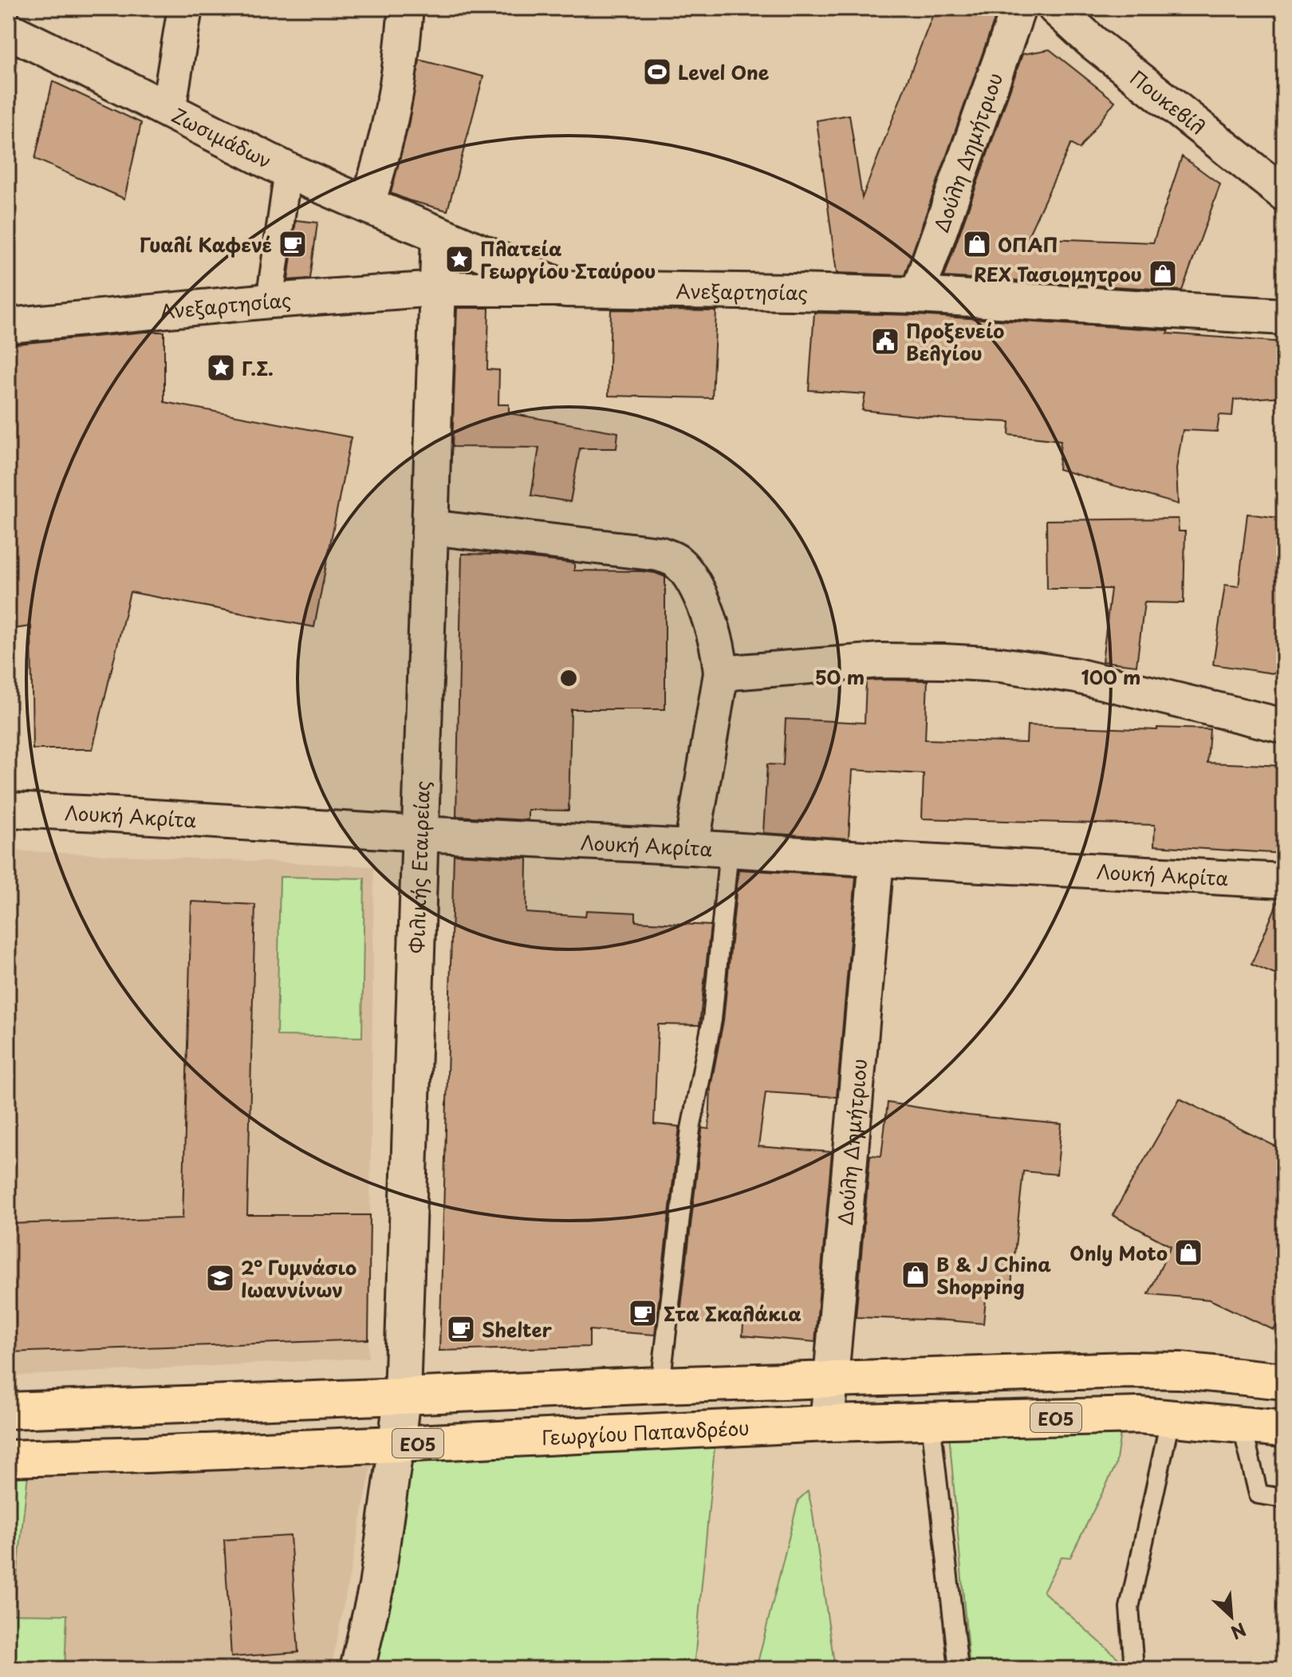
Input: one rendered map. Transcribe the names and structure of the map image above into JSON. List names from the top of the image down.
{
  "streets": {
    "main road": [
      "Ζωσιμάδων",
      "Ανεξαρτησίας",
      "Φιλικής Εταιρείας",
      "ΕΟ5",
      "Γεωργίου Παπανδρέου"
    ],
    "street": ["Πουκεβίλ", "Δούλη Δημήτριου", "Λουκή Ακρίτα"]
  },
  "crossings": [
    ["Ζωσιμάδων", "Ανεξαρτησίας"],
    ["Δούλη Δημήτριου", "Ανεξαρτησίας"],
    ["Δούλη Δημήτριου", "Λουκή Ακρίτα"],
    ["Δούλη Δημήτριου", "Γεωργίου Παπανδρέου"],
    ["Ανεξαρτησίας", "Φιλικής Εταιρείας"],
    ["Λουκή Ακρίτα", "Φιλικής Εταιρείας"],
    ["Φιλικής Εταιρείας", "Γεωργίου Παπανδρέου"]
  ],
  "places": {
    "sports": ["Level One"],
    "cafe": ["Γυαλί Καφενέ", "Στα Σκαλάκια", "Shelter"],
    "shop": [
      "ΟΠΑΠ",
      "REX Τασιομητρου",
      "Only Moto",
      "B & J China Shopping"
    ],
    "place": ["Πλατεία Γεωργίου Σταύρου", "Γ.Σ."],
    "public building": ["Προξενείο Βελγίου"],
    "school or university": ["2° Γυμνάσιο Ιωαννίνων"]
  },
  "north": "bottom right",
  "rings": ["50 m", "100 m"]
}
